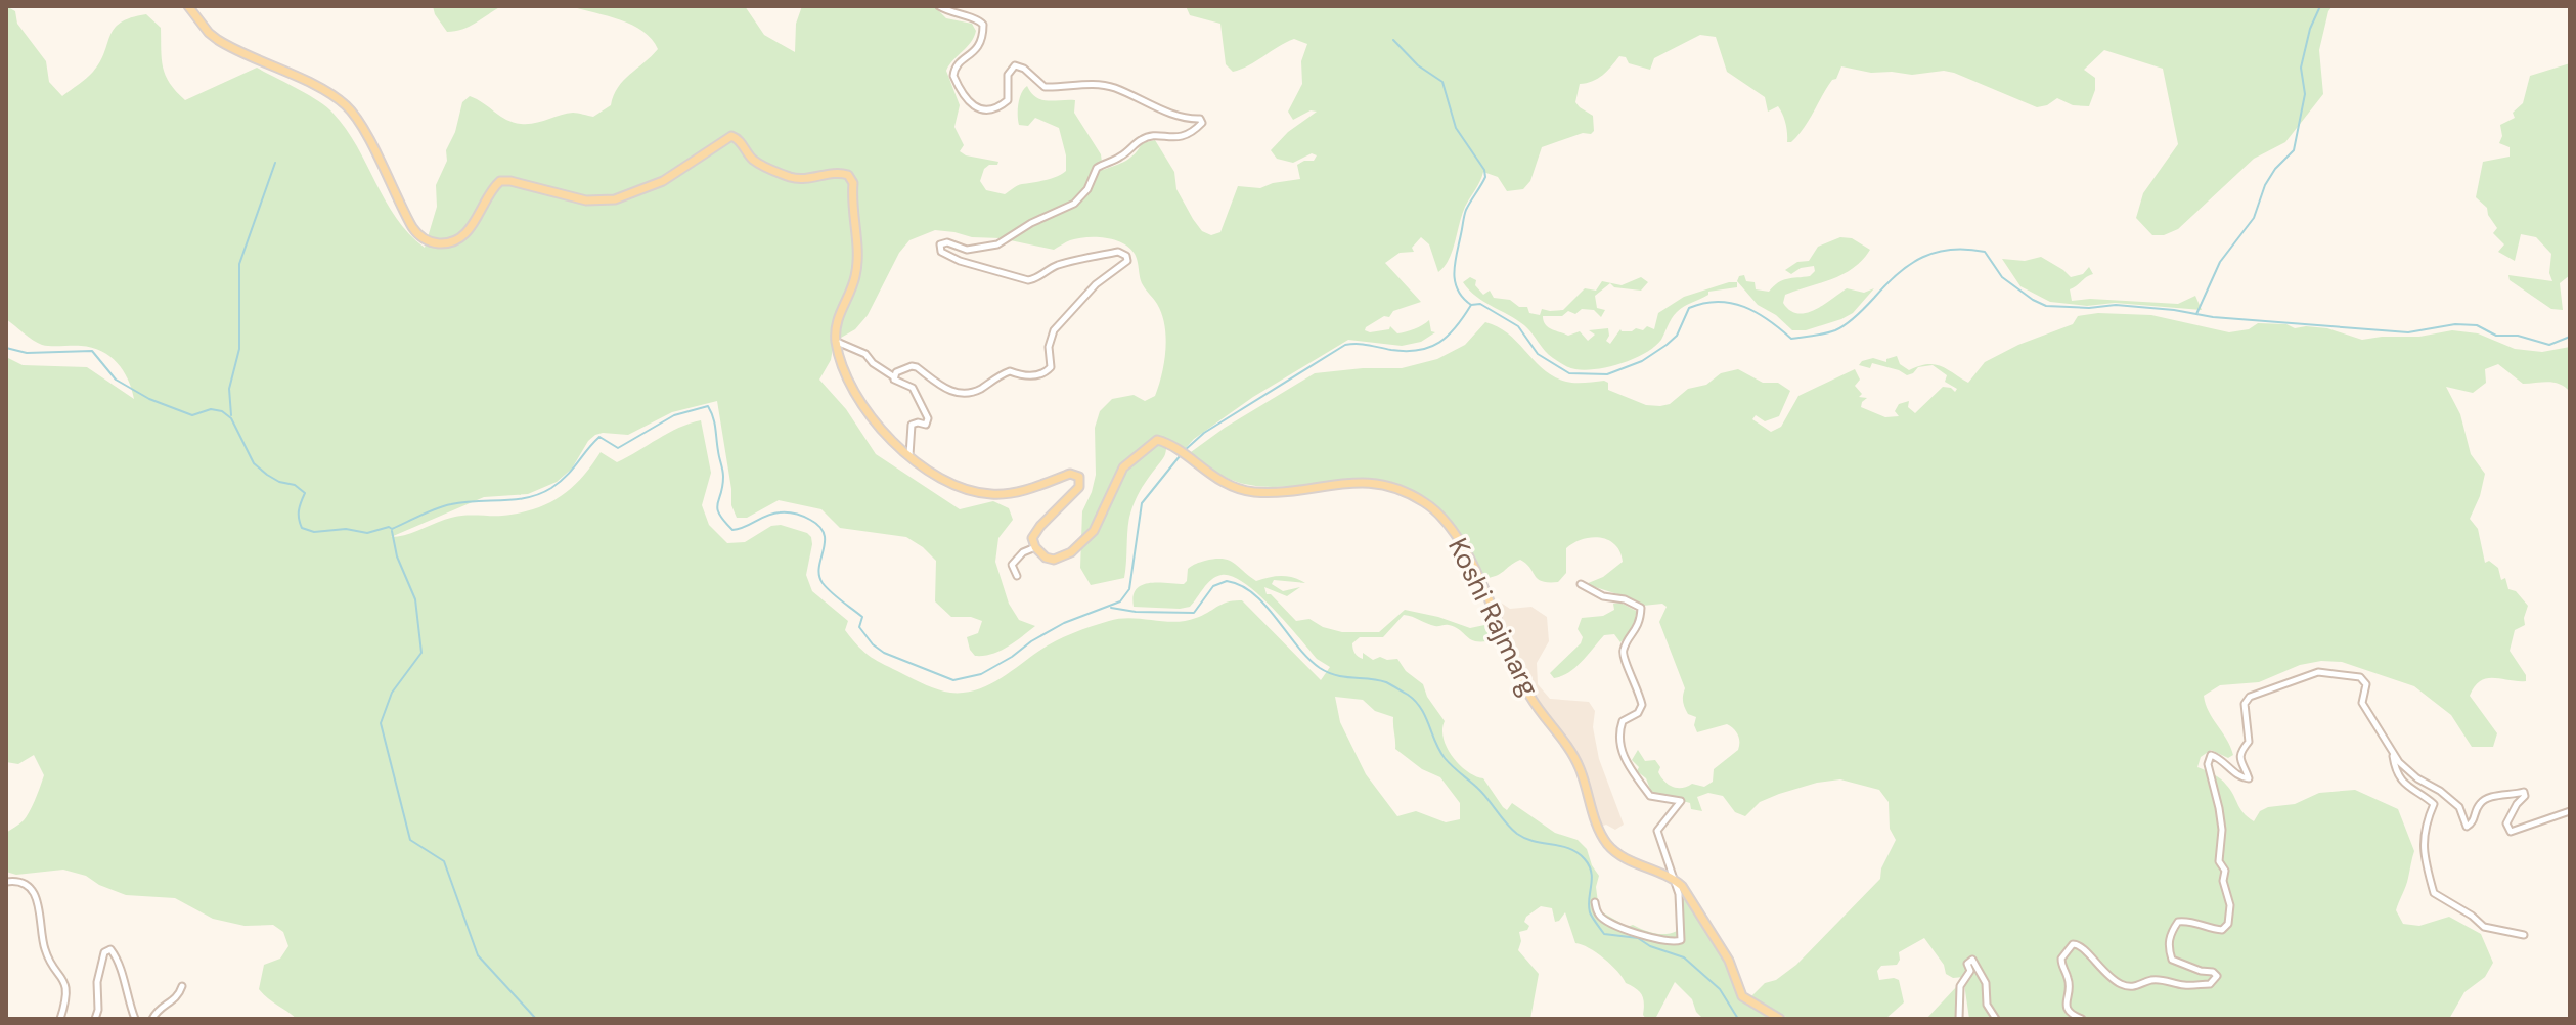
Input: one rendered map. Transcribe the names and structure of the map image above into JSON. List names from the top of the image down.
{
  "streets": {
    "main road": ["Koshi Rajmarg"]
  }
}
